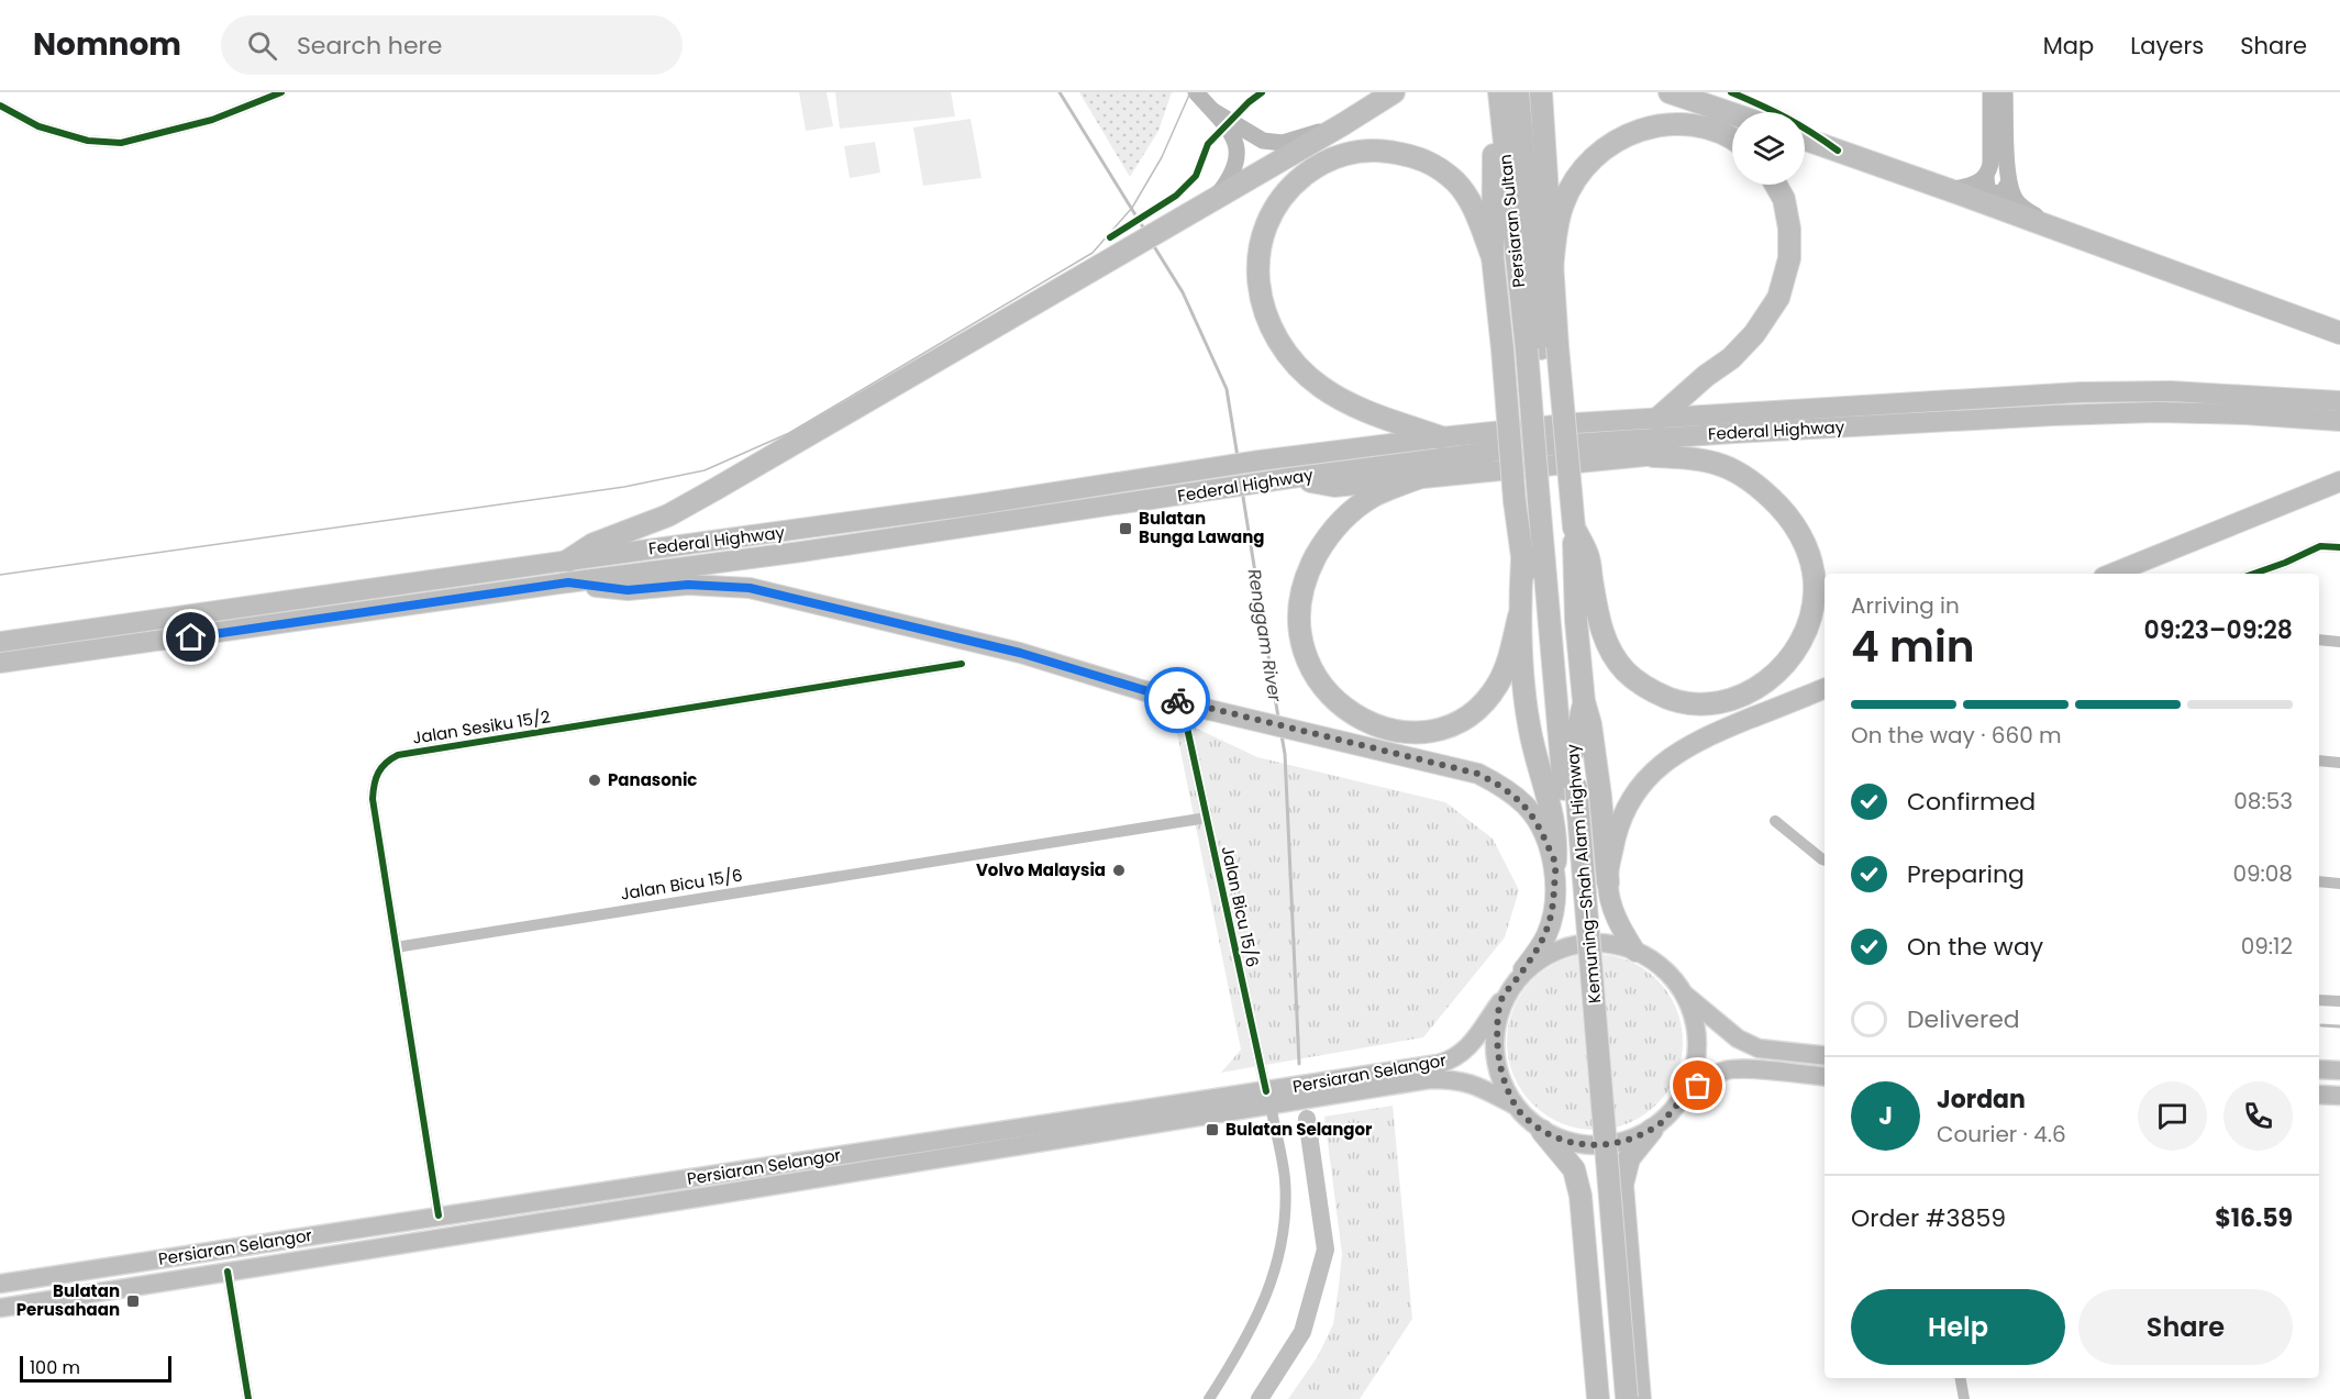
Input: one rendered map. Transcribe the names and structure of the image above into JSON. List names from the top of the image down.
{
  "streets": {
    "highway": ["Persiaran Sultan", "Federal Highway", "Kemuning–Shah Alam Highway"],
    "main road": ["Persiaran Selangor"],
    "street": ["Jalan Sesiku 15/2", "Jalan Bicu 15/6"]
  },
  "crossings": [
    ["Persiaran Sultan", "Kemuning–Shah Alam Highway"],
    ["Jalan Sesiku 15/2", "Jalan Bicu 15/6"],
    ["Jalan Sesiku 15/2", "Persiaran Selangor"],
    ["Jalan Bicu 15/6", "Persiaran Selangor"]
  ],
  "water": ["Renggam River"],
  "places": {
    "transit": ["Bulatan Bunga Lawang", "Bulatan Selangor", "Bulatan Perusahaan"],
    "other": ["Panasonic", "Volvo Malaysia"]
  },
  "scale_bar": "100 m",
  "page": {
    "header": "Nomnom",
    "search": "Search here",
    "nav": ["Map", "Layers", "Share"],
    "heading": ["4 min", "Arriving in", "09:23–09:28"],
    "panel": [
      "Jordan",
      "Courier · 4.6",
      "Order #3859",
      "$16.59"
    ],
    "bar": "On the way · 660 m",
    "list": [
      ["Confirmed", "08:53"],
      ["Preparing", "09:08"],
      ["On the way", "09:12"],
      "Delivered"
    ],
    "round": "J",
    "buttons": ["Help", "Share"],
    "scale": "100 m"
  }
}
